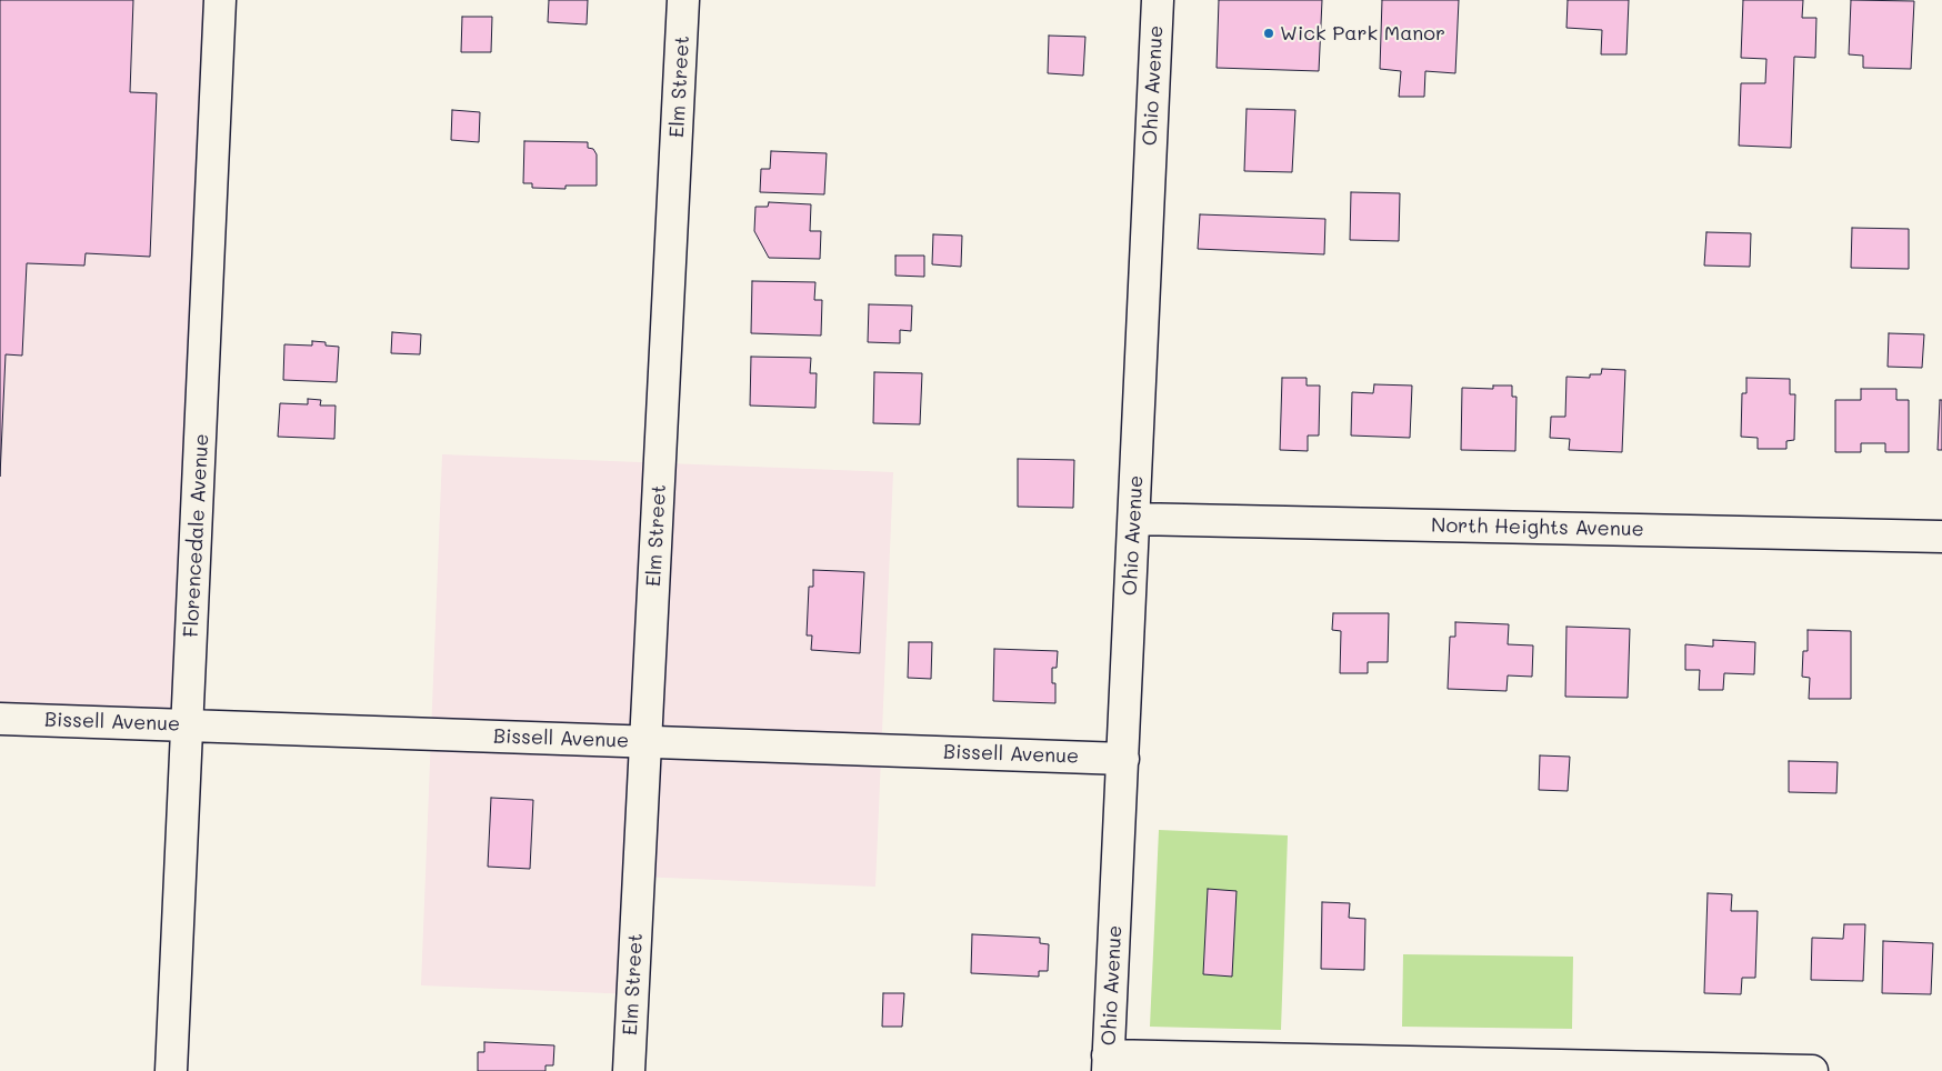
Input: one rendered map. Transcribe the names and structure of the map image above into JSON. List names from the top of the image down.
{
  "streets": {
    "street": [
      "Ohio Avenue",
      "Elm Street",
      "North Heights Avenue",
      "Florencedale Avenue",
      "Bissell Avenue"
    ]
  },
  "crossings": [
    ["Ohio Avenue", "North Heights Avenue"],
    ["Ohio Avenue", "Bissell Avenue"],
    ["Elm Street", "Bissell Avenue"],
    ["Florencedale Avenue", "Bissell Avenue"]
  ],
  "places": ["Wick Park Manor"]
}
